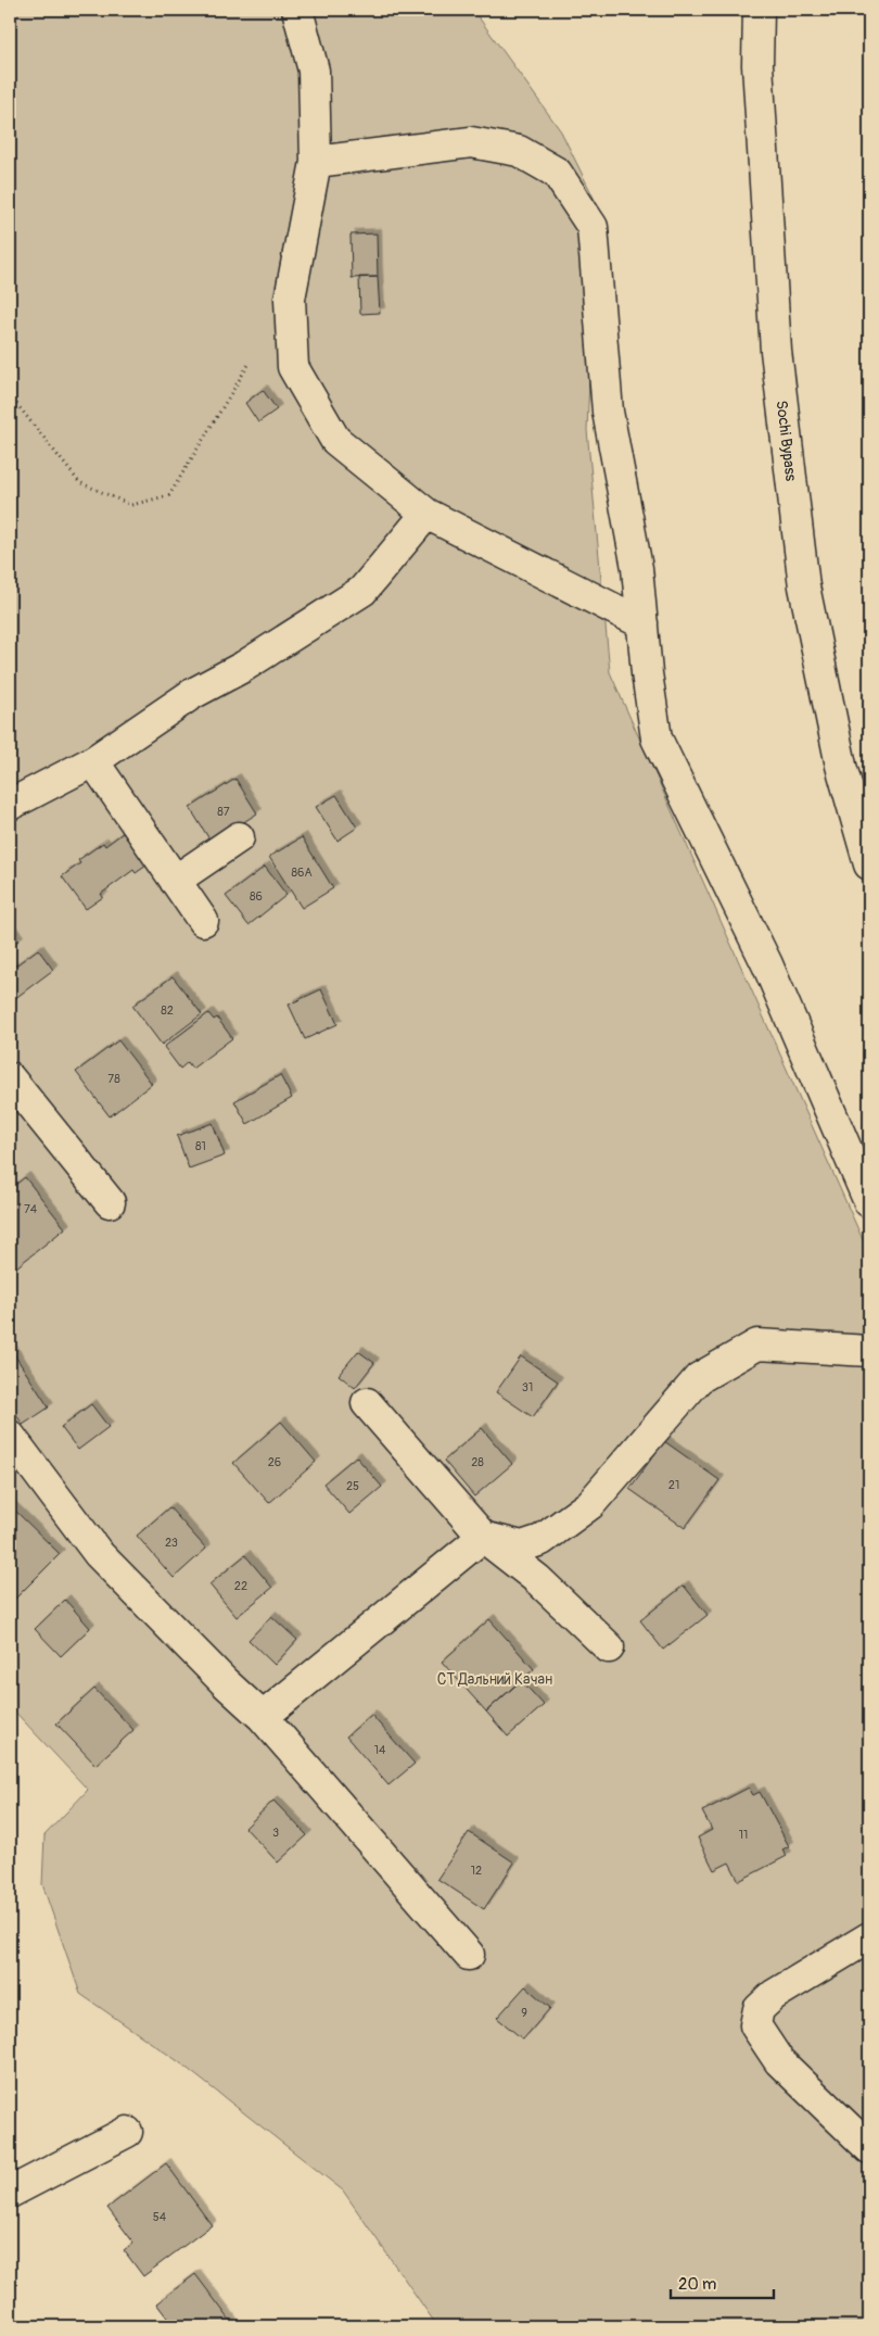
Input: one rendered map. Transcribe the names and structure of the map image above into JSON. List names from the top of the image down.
{
  "streets": {
    "main road": ["Sochi Bypass"]
  },
  "parks": ["СТ Дальний Качан"],
  "house_numbers": [
    "87",
    "86А",
    "86",
    "82",
    "78",
    "81",
    "74",
    "31",
    "26",
    "28",
    "21",
    "25",
    "23",
    "22",
    "14",
    "3",
    "11",
    "12",
    "9",
    "54"
  ],
  "scale_bar": "20 m"
}
